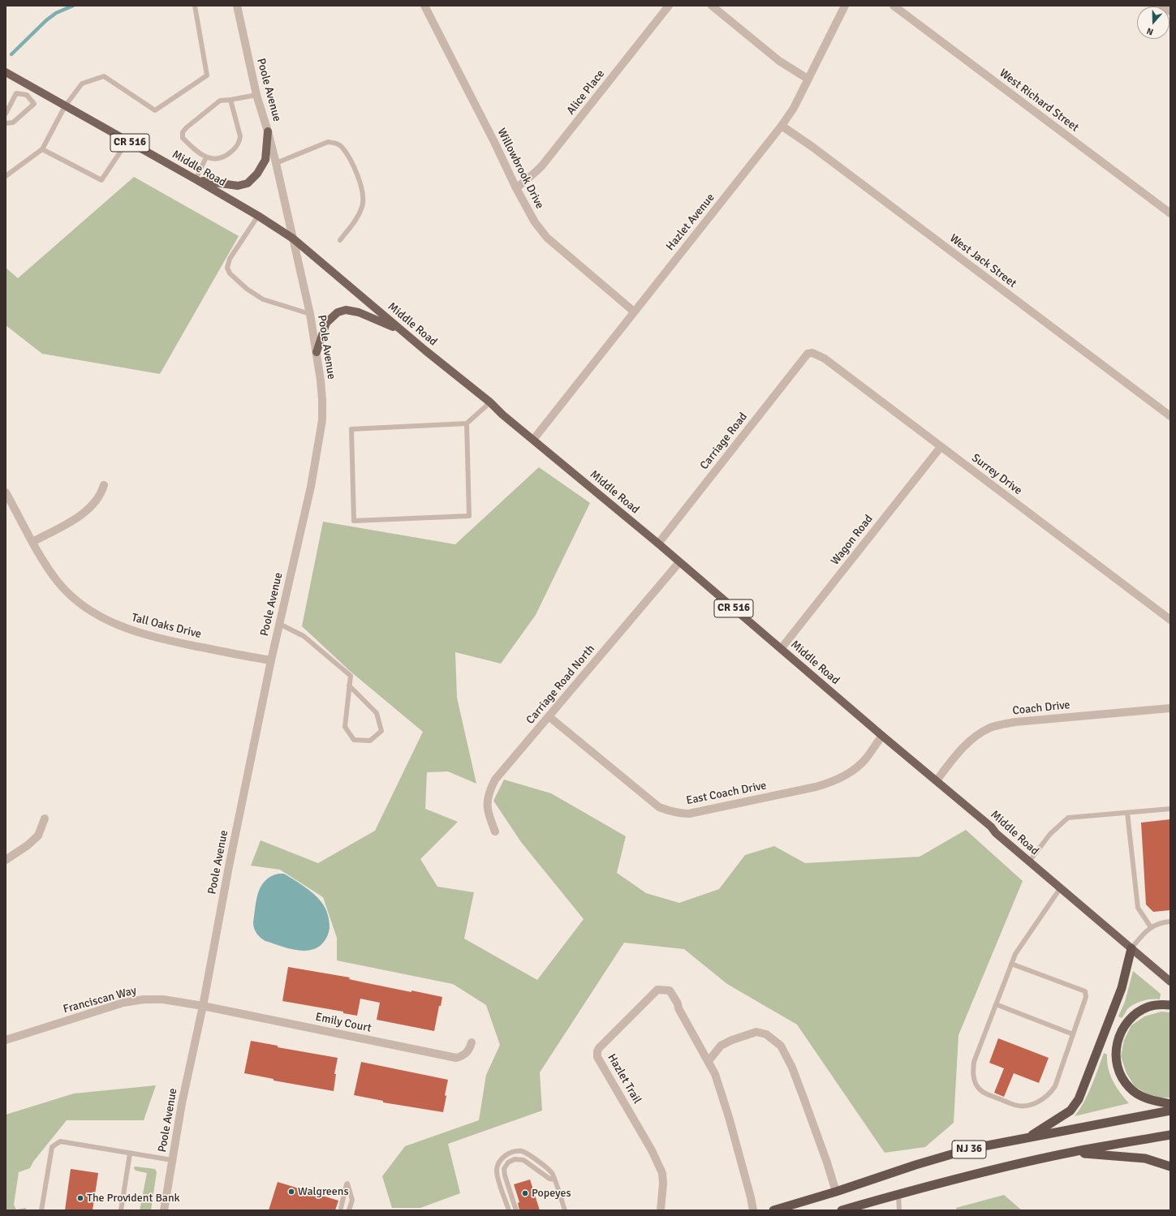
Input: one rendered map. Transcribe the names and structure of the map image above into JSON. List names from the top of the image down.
{
  "streets": {
    "highway": ["NJ 36"],
    "main road": ["CR 516", "Middle Road"],
    "street": [
      "Poole Avenue",
      "Alice Place",
      "West Richard Street",
      "Willowbrook Drive",
      "Hazlet Avenue",
      "West Jack Street",
      "Carriage Road",
      "Surrey Drive",
      "Wagon Road",
      "Tall Oaks Drive",
      "Carriage Road North",
      "Coach Drive",
      "East Coach Drive",
      "Franciscan Way",
      "Emily Court",
      "Hazlet Trail"
    ]
  },
  "crossings": [
    ["Poole Avenue", "Middle Road"],
    ["Poole Avenue", "Tall Oaks Drive"],
    ["Poole Avenue", "Franciscan Way"],
    ["Poole Avenue", "Emily Court"],
    ["Alice Place", "Willowbrook Drive"],
    ["Middle Road", "Hazlet Avenue"],
    ["Middle Road", "Carriage Road"],
    ["Middle Road", "Wagon Road"],
    ["Middle Road", "Carriage Road North"],
    ["Middle Road", "Coach Drive"],
    ["Middle Road", "East Coach Drive"],
    ["Willowbrook Drive", "Hazlet Avenue"],
    ["Hazlet Avenue", "West Jack Street"],
    ["Carriage Road", "Surrey Drive"],
    ["Surrey Drive", "Wagon Road"],
    ["Carriage Road North", "East Coach Drive"],
    ["Franciscan Way", "Emily Court"]
  ],
  "places": ["Walgreens", "Popeyes", "The Provident Bank"],
  "north": "bottom"
}
